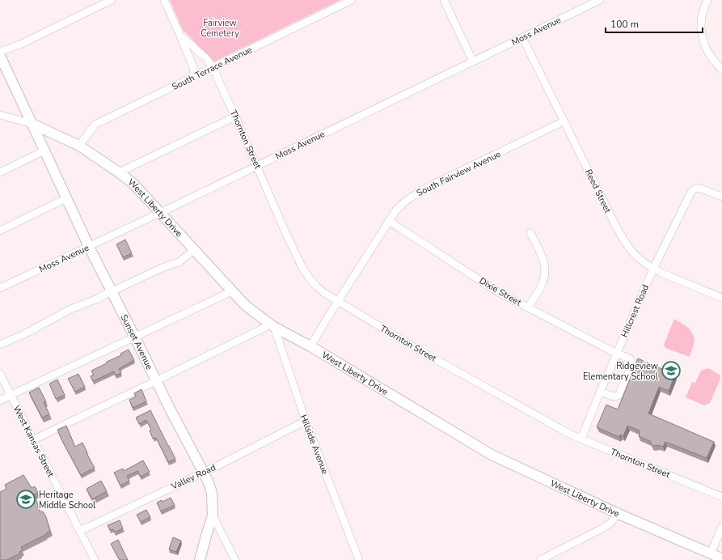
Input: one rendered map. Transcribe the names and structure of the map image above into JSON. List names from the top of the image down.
{
  "streets": {
    "main road": ["West Liberty Drive", "Sunset Avenue"],
    "street": [
      "Moss Avenue",
      "South Terrace Avenue",
      "Thornton Street",
      "South Fairview Avenue",
      "Reed Street",
      "Dixie Street",
      "Hillcrest Road",
      "West Kansas Street",
      "Hillside Avenue",
      "Valley Road"
    ]
  },
  "crossings": [
    ["Moss Avenue", "Thornton Street"],
    ["Moss Avenue", "Reed Street"],
    ["Moss Avenue", "West Liberty Drive"],
    ["Moss Avenue", "Sunset Avenue"],
    ["South Terrace Avenue", "Thornton Street"],
    ["South Terrace Avenue", "West Liberty Drive"],
    ["Thornton Street", "South Fairview Avenue"],
    ["Thornton Street", "Hillcrest Road"],
    ["South Fairview Avenue", "Reed Street"],
    ["South Fairview Avenue", "West Liberty Drive"],
    ["South Fairview Avenue", "Dixie Street"],
    ["Reed Street", "Hillcrest Road"],
    ["West Liberty Drive", "Sunset Avenue"],
    ["West Liberty Drive", "Hillside Avenue"],
    ["Dixie Street", "Hillcrest Road"],
    ["Sunset Avenue", "Valley Road"],
    ["West Kansas Street", "Valley Road"],
    ["Hillside Avenue", "Valley Road"]
  ],
  "parks": ["Fairview Cemetery"],
  "places": {
    "school or university": ["Ridgeview Elementary School", "Heritage Middle School"]
  },
  "scale_bar": "100 m"
}
